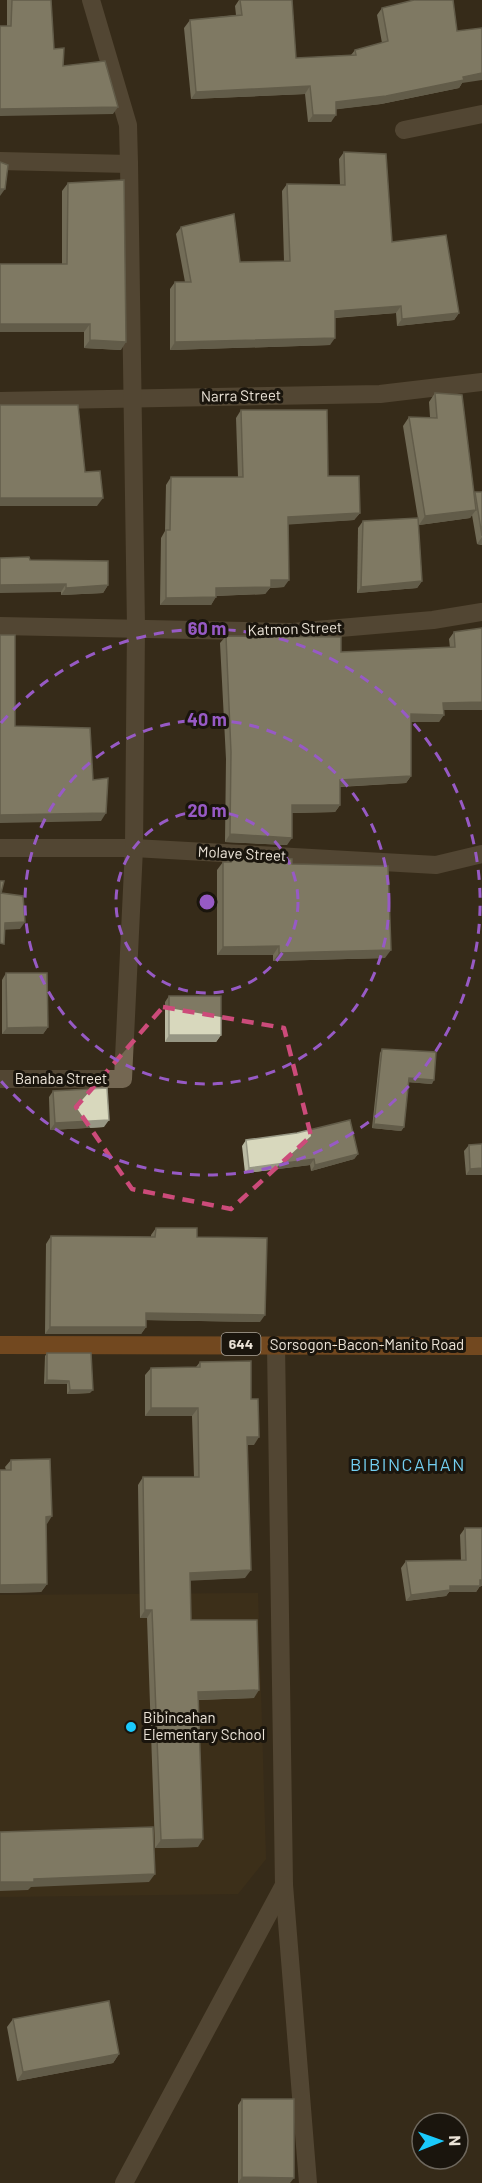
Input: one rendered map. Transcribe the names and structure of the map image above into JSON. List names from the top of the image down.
{
  "streets": {
    "main road": ["644", "Sorsogon-Bacon-Manito Road"],
    "street": [
      "Narra Street",
      "Katmon Street",
      "Molave Street",
      "Banaba Street"
    ]
  },
  "crossings": [
    ["Molave Street", "Banaba Street"]
  ],
  "districts": ["BIBINCAHAN"],
  "places": ["Bibincahan Elementary School"],
  "north": "right",
  "rings": ["60 m", "40 m", "20 m"]
}
